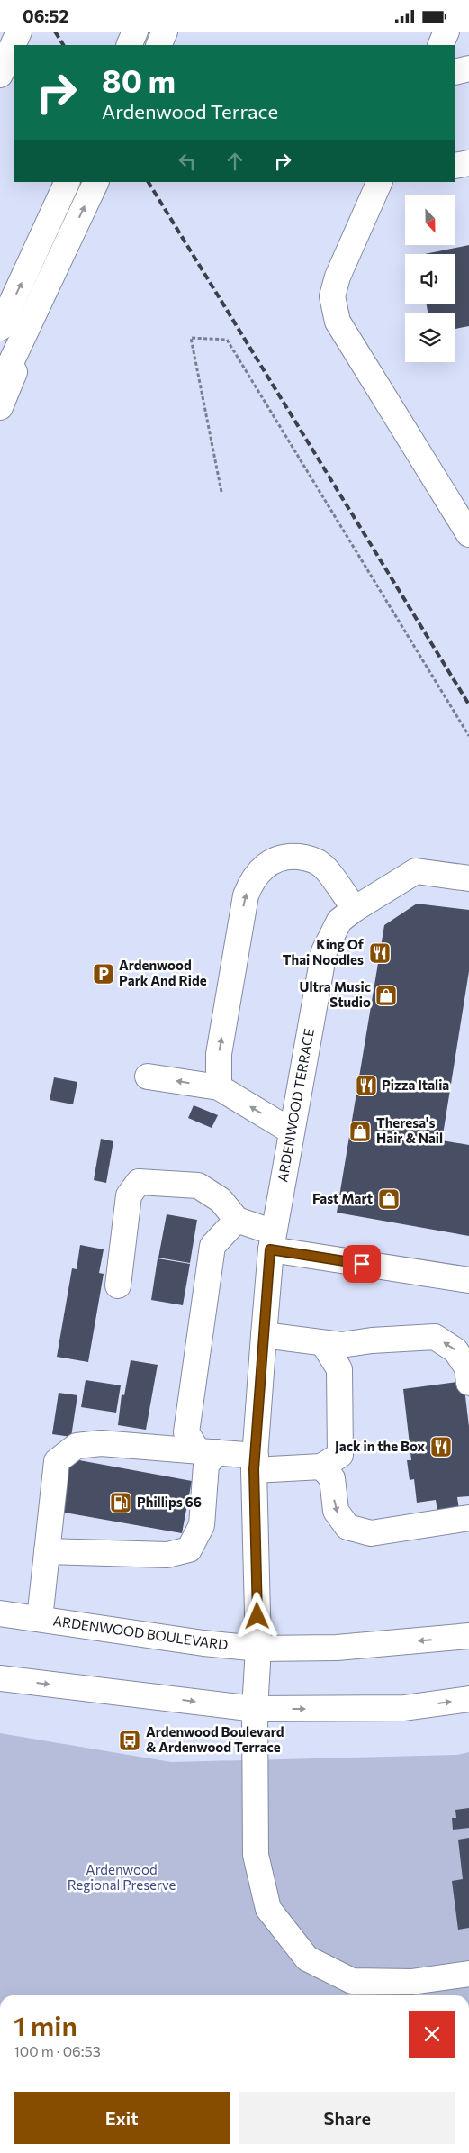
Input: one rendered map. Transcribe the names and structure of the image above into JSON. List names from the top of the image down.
{
  "streets": {
    "main road": ["ARDENWOOD TERRACE", "ARDENWOOD BOULEVARD"]
  },
  "crossings": [
    ["ARDENWOOD TERRACE", "ARDENWOOD BOULEVARD"]
  ],
  "parks": ["Ardenwood Regional Preserve"],
  "places": {
    "restaurant": ["King Of Thai Noodles", "Pizza Italia", "Jack in the Box"],
    "parking": ["Ardenwood Park And Ride"],
    "shop": ["Ultra Music Studio", "Theresa's Hair & Nail", "Fast Mart"],
    "fuel station": ["Phillips 66"],
    "bus stop": ["Ardenwood Boulevard & Ardenwood Terrace"]
  },
  "north": "bottom",
  "page": {
    "status": "06:52",
    "turn": ["80 m", "Ardenwood Terrace"],
    "heading": ["1 min", "100 m · 06:53"],
    "buttons": ["Exit", "Share"]
  }
}
